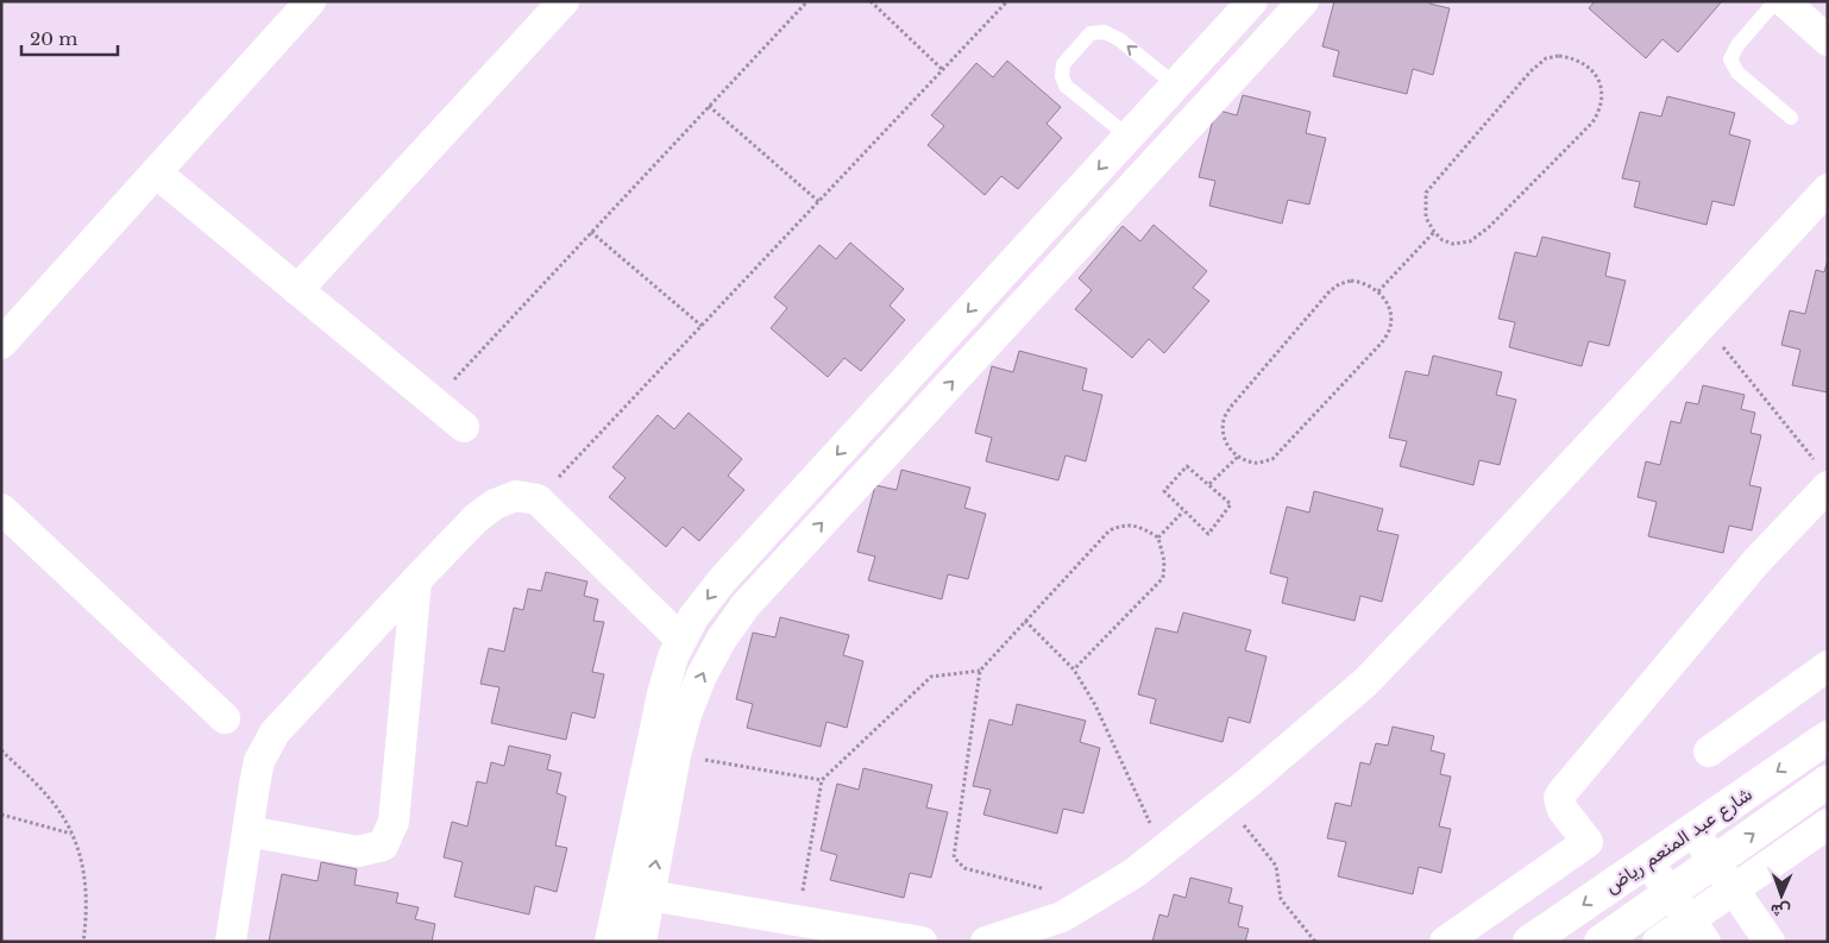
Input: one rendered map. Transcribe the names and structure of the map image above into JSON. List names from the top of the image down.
{
  "streets": {
    "street": ["شارع عبد المنعم رياض"]
  },
  "scale_bar": "20 m",
  "north": "bottom"
}
